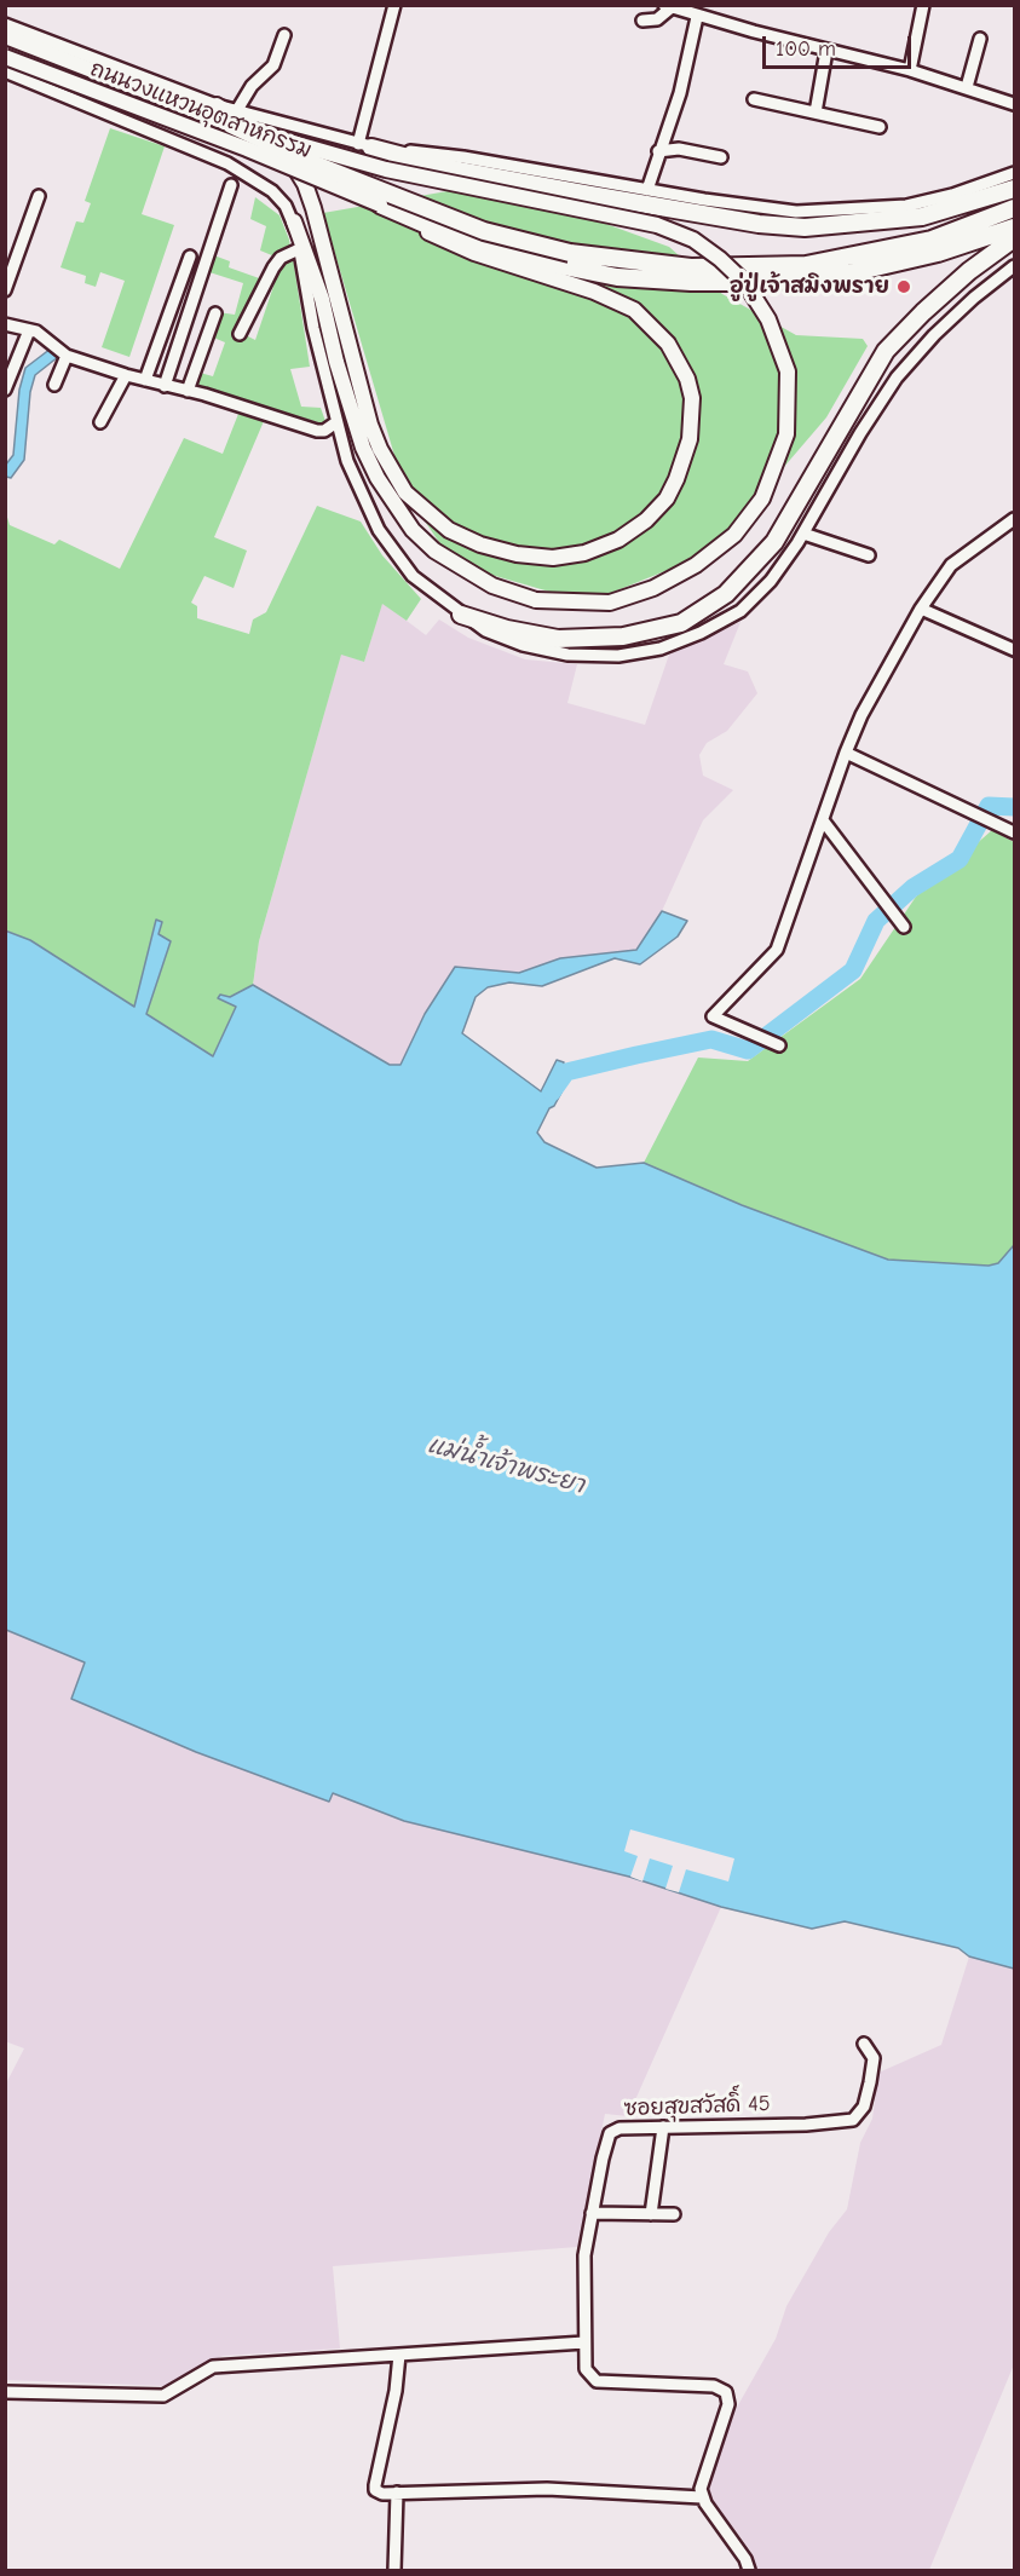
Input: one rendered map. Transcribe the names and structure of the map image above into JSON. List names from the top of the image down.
{
  "streets": {
    "main road": ["ถนนวงแหวนอุตสาหกรรม"],
    "street": ["ซอยสุขสวัสดิ์ 45"]
  },
  "water": ["แม่น้ำเจ้าพระยา"],
  "places": ["อู่ปู่เจ้าสมิงพราย"],
  "scale_bar": "100 m"
}
